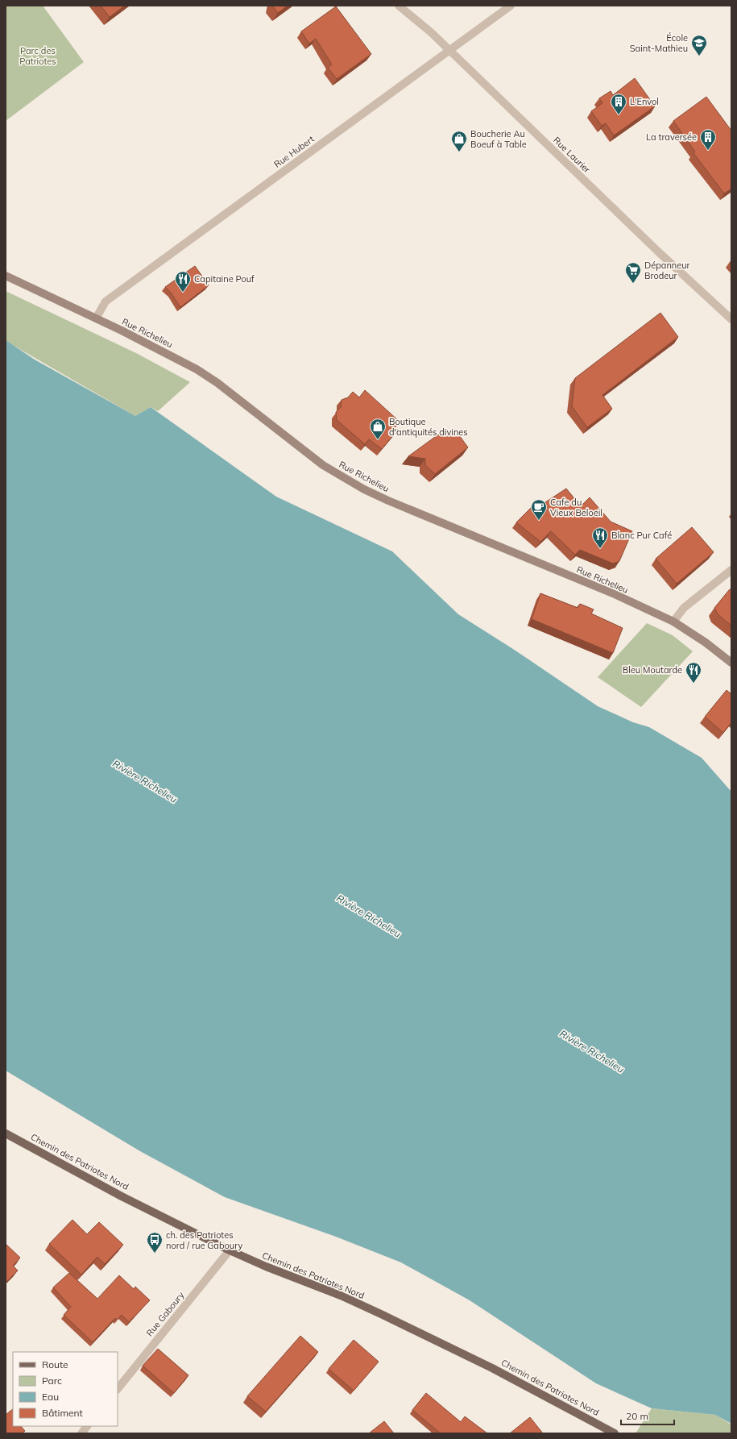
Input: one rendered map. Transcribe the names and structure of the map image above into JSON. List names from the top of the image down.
{
  "streets": {
    "main road": ["Rue Richelieu", "Chemin des Patriotes Nord"],
    "street": ["Rue Hubert", "Rue Laurier", "Rue Gaboury"]
  },
  "crossings": [
    ["Rue Hubert", "Rue Laurier"],
    ["Rue Hubert", "Rue Richelieu"],
    ["Chemin des Patriotes Nord", "Rue Gaboury"]
  ],
  "water": ["Rivière Richelieu"],
  "parks": ["Parc des Patriotes"],
  "places": {
    "school or university": ["École Saint-Mathieu"],
    "building": ["L'Envol", "La traversée"],
    "shop": ["Boucherie Au Boeuf à Table", "Boutique d'antiquités divines"],
    "supermarket": ["Dépanneur Brodeur"],
    "restaurant": ["Capitaine Pouf", "Blanc Pur Café", "Bleu Moutarde"],
    "cafe": ["Cafe du Vieux Beloeil"],
    "bus stop": ["ch. des Patriotes nord / rue Gaboury"]
  },
  "legend": [
    "Route",
    "Parc",
    "Eau",
    "Bâtiment"
  ],
  "scale_bar": "20 m"
}
